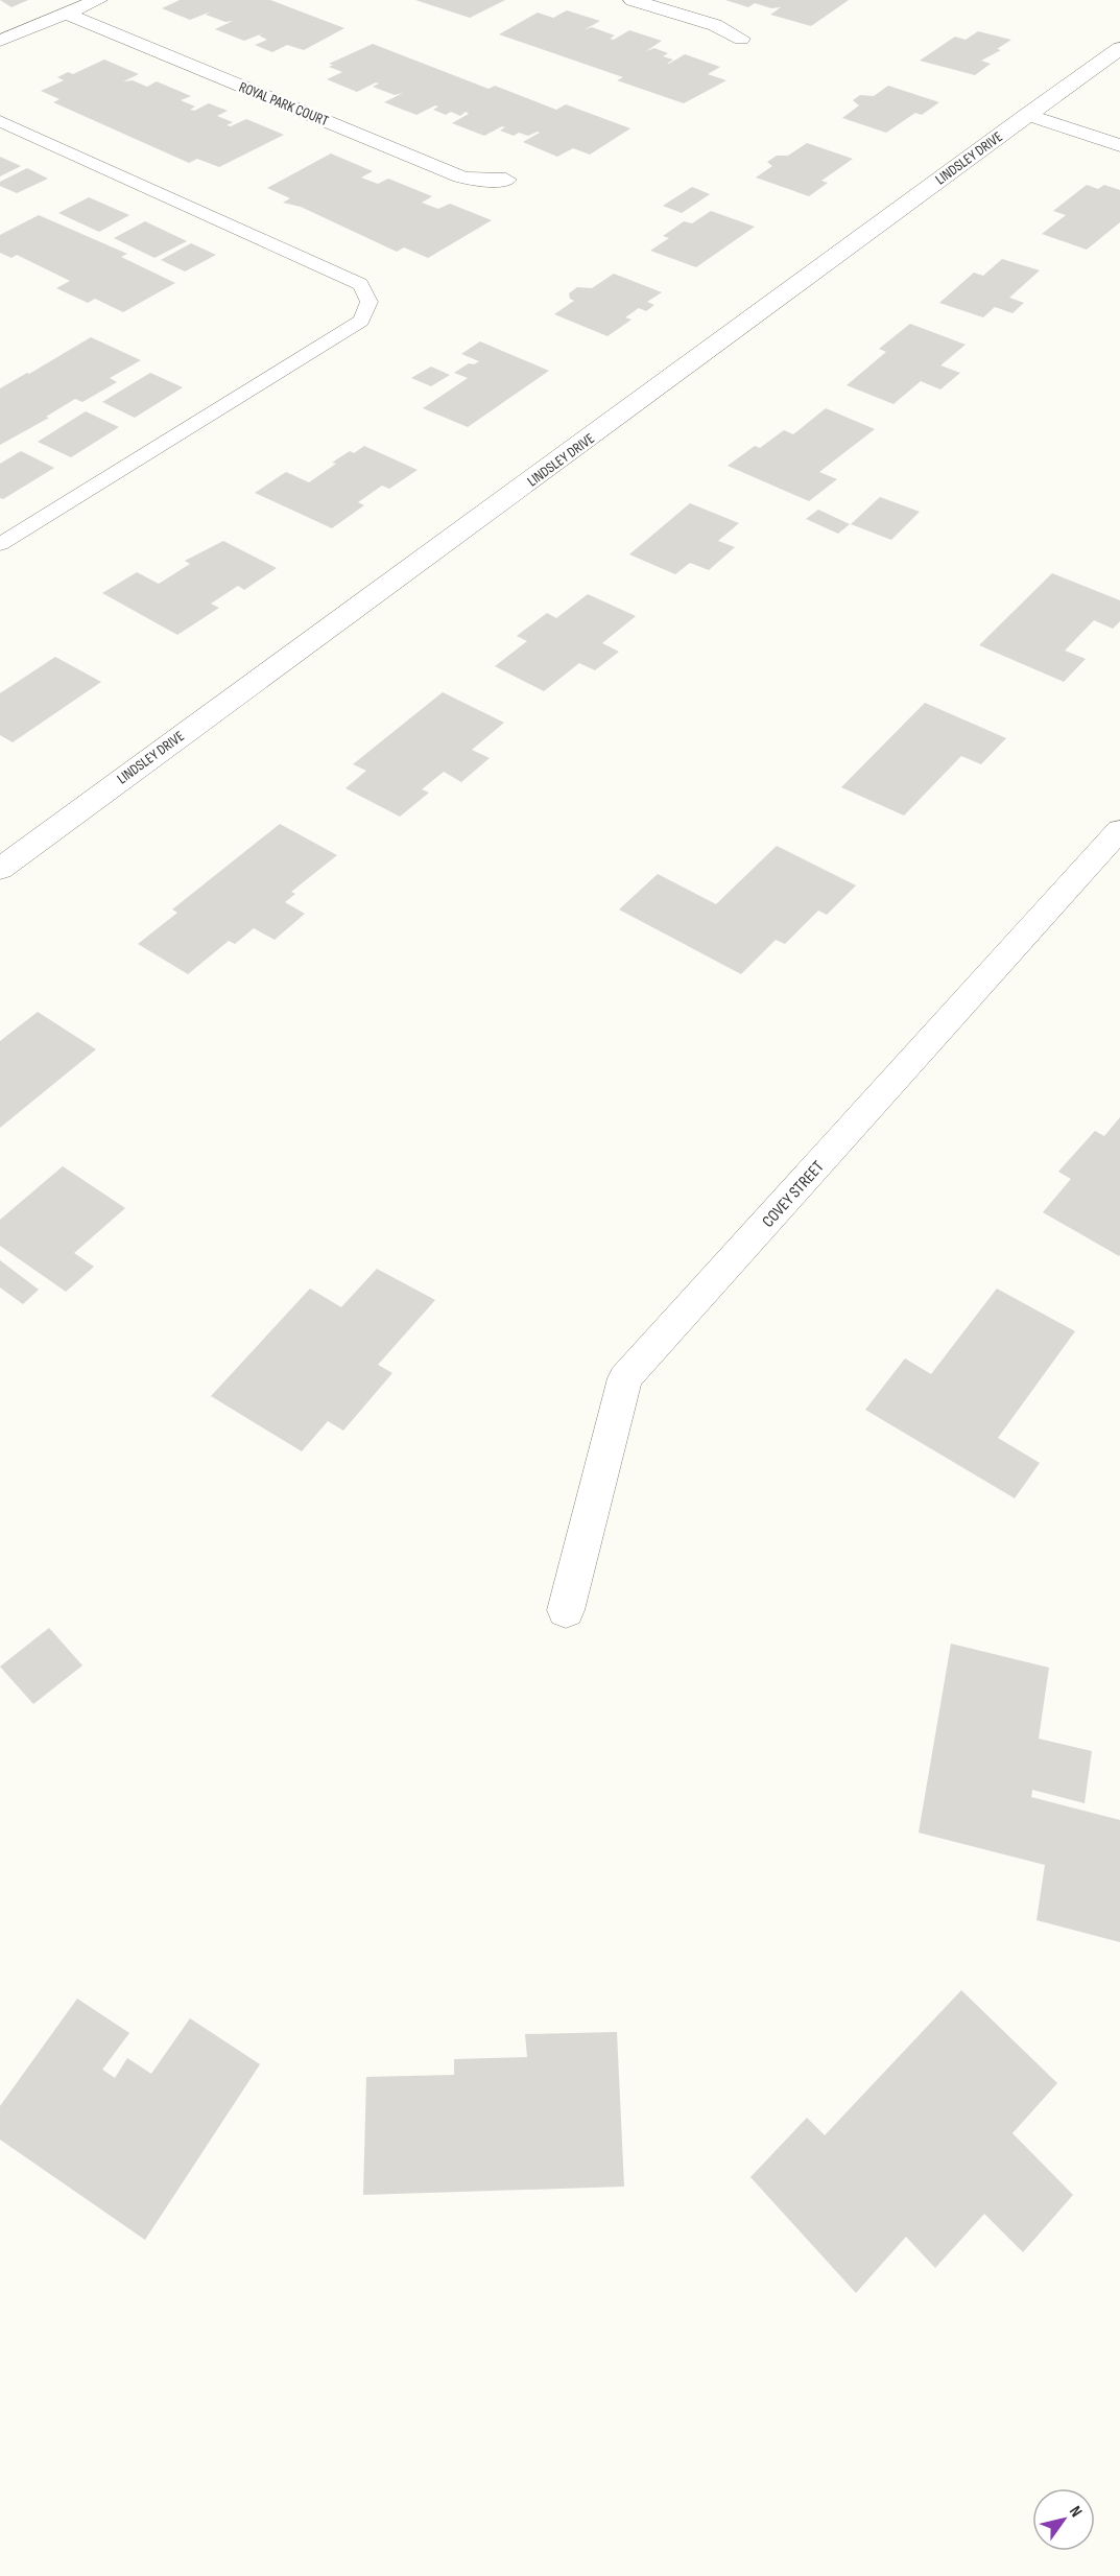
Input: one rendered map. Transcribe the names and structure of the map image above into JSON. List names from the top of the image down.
{
  "streets": {
    "street": ["ROYAL PARK COURT", "LINDSLEY DRIVE", "COVEY STREET"]
  },
  "north": "top right"
}
